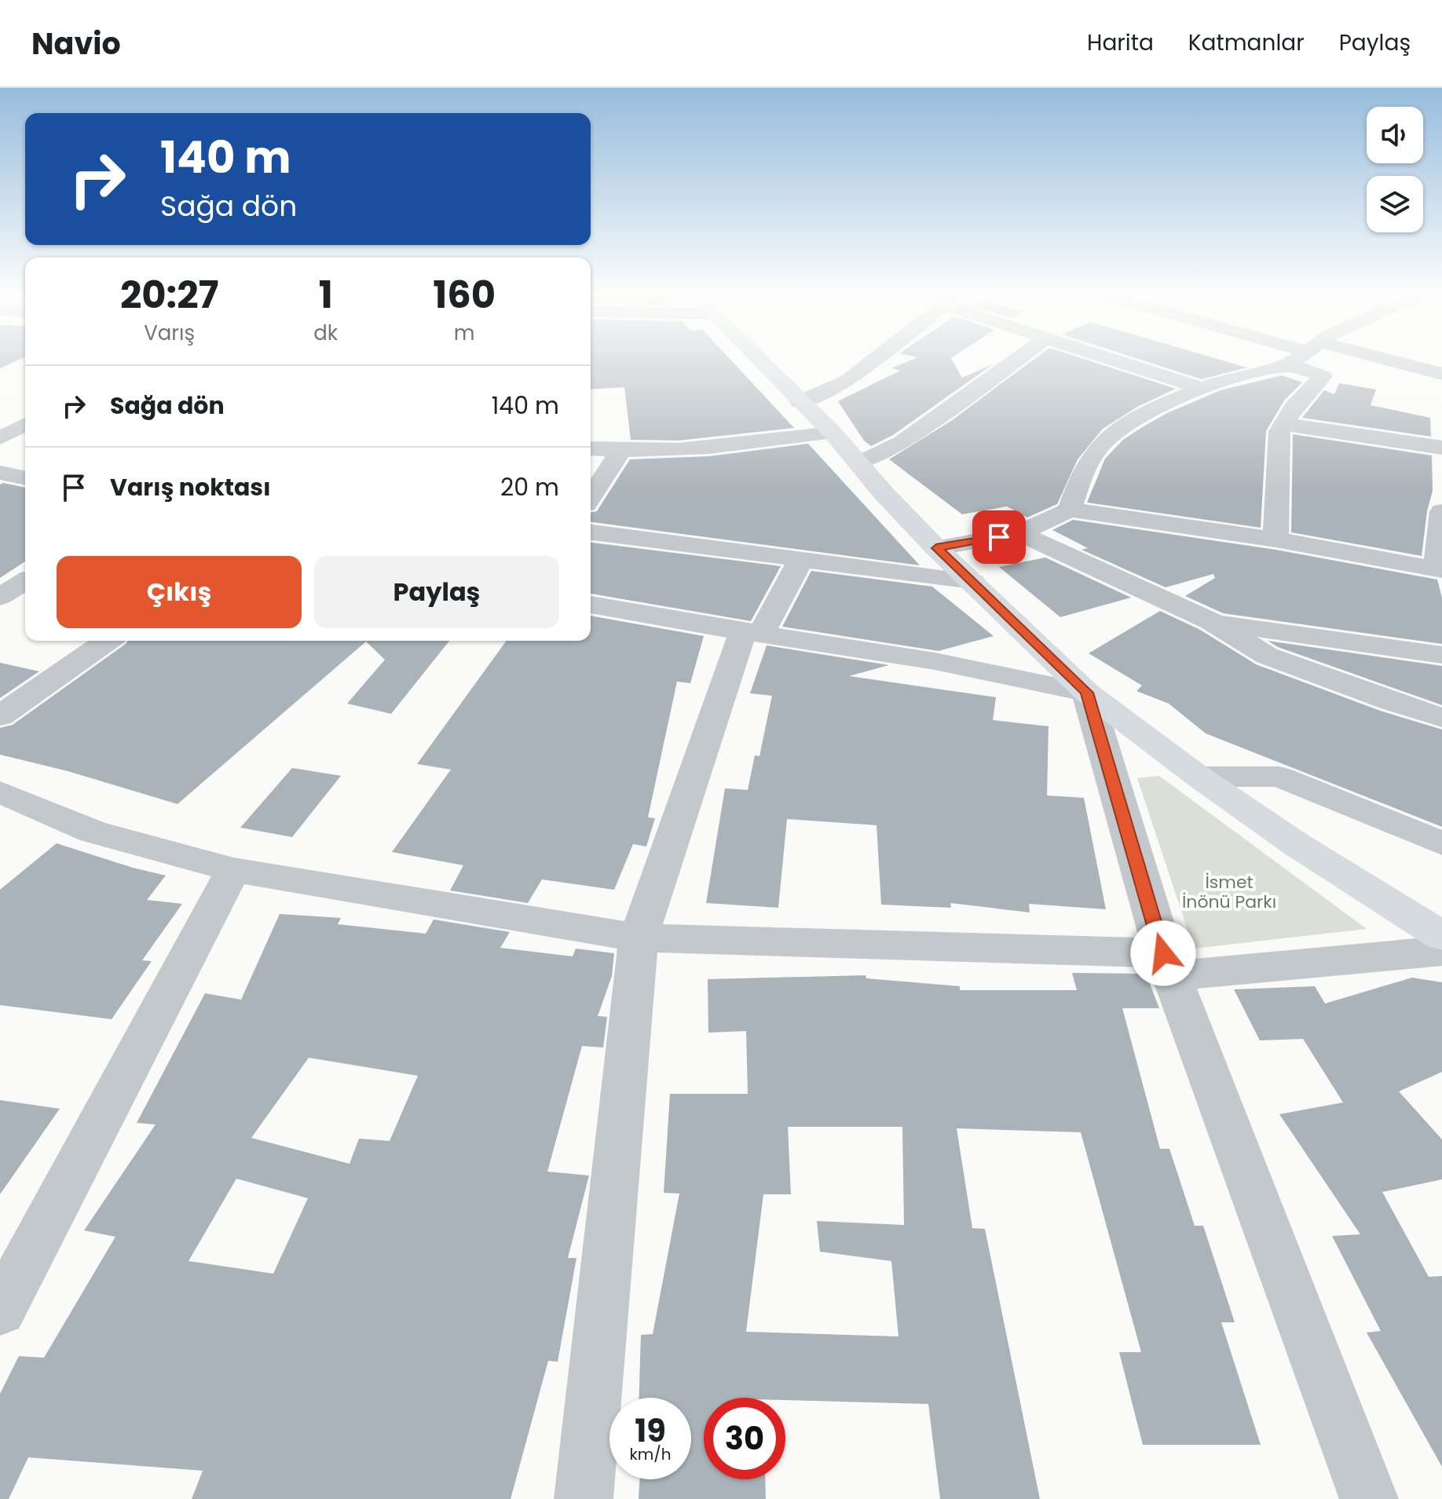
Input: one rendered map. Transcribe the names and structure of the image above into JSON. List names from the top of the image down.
{
  "parks": ["İsmet İnönü Parkı"],
  "page": {
    "header": "Navio",
    "nav": ["Harita", "Katmanlar", "Paylaş"],
    "turn": ["140 m", "Sağa dön"],
    "eta": [
      "20:27",
      "Varış",
      "1",
      "dk",
      "160",
      "m"
    ],
    "list": [
      {
        "name": "Sağa dön",
        "value": "140 m"
      },
      {
        "name": "Varış noktası",
        "value": "20 m"
      }
    ],
    "buttons": ["Çıkış", "Paylaş"],
    "speed": "19 km/h",
    "limit": "30"
  }
}
